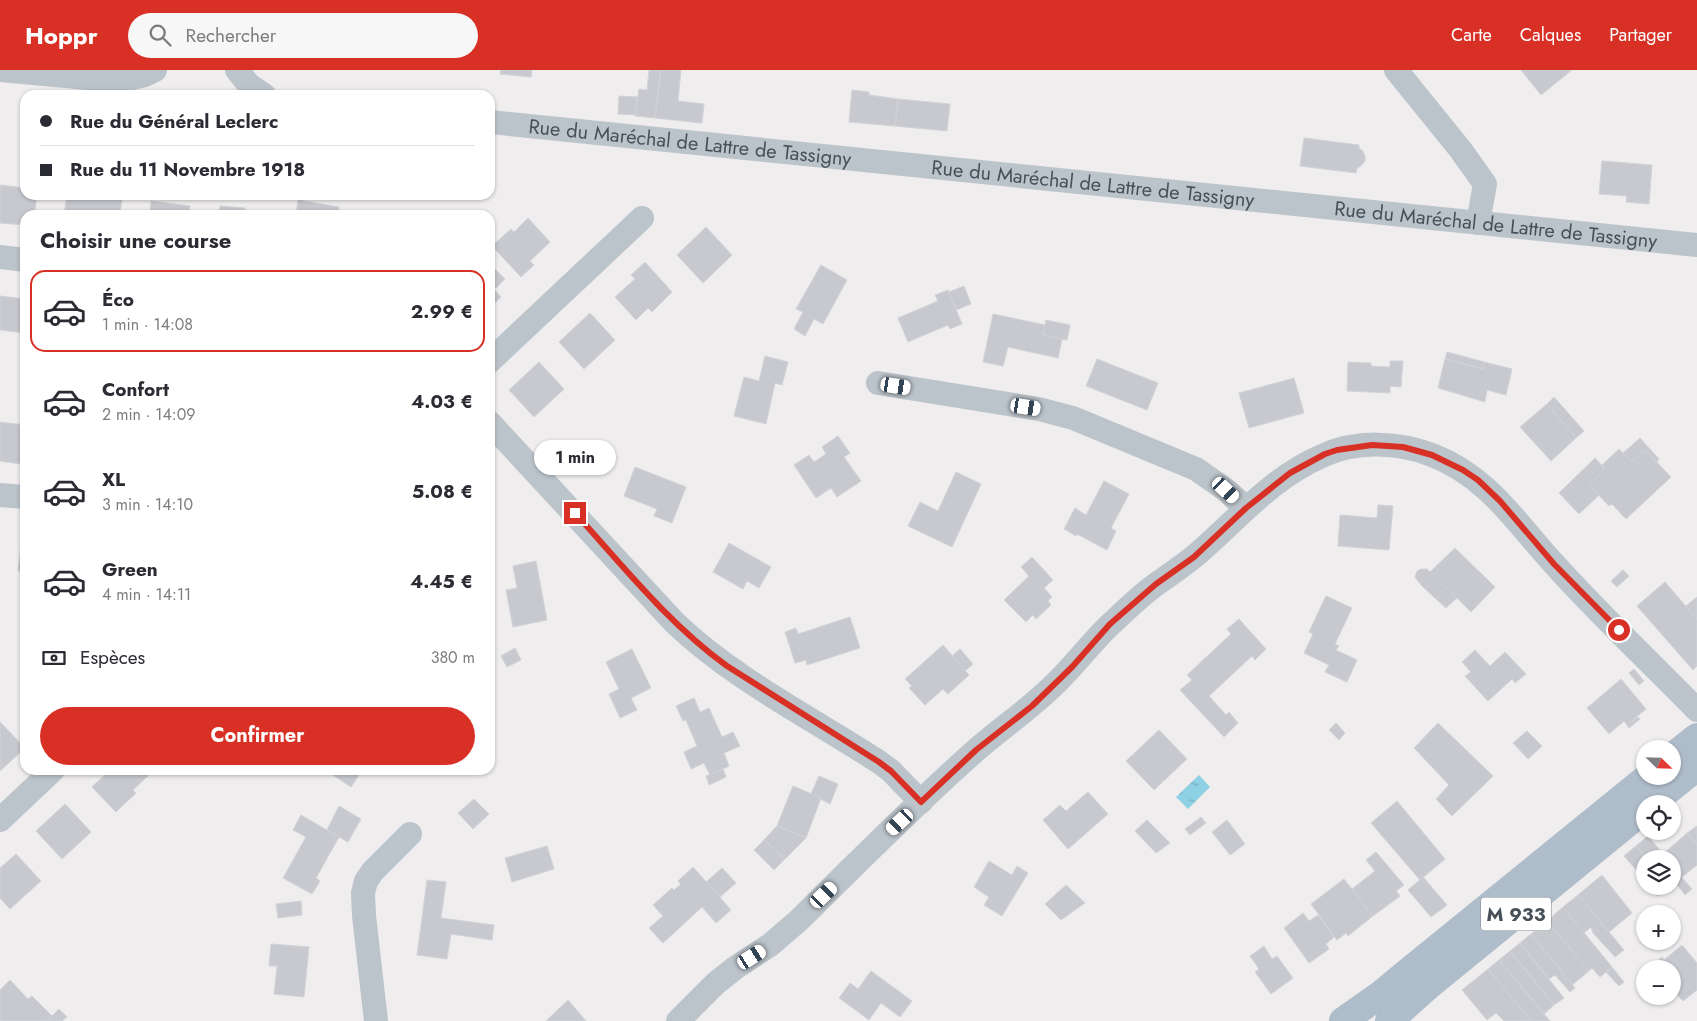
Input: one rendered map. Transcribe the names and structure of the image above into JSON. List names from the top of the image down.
{
  "streets": {
    "main road": ["M 933"],
    "street": ["Rue du Maréchal de Lattre de Tassigny"]
  },
  "north": "bottom right",
  "page": {
    "header": "Hoppr",
    "search": "Rechercher",
    "nav": ["Carte", "Calques", "Partager"],
    "banner": ["Rue du Général Leclerc", "Rue du 11 Novembre 1918"],
    "heading": "Choisir une course",
    "list": [
      {
        "name": "Éco",
        "note": "1 min · 14:08",
        "value": "2.99 €"
      },
      {
        "name": "Confort",
        "note": "2 min · 14:09",
        "value": "4.03 €"
      },
      {
        "name": "XL",
        "note": "3 min · 14:10",
        "value": "5.08 €"
      },
      {
        "name": "Green",
        "note": "4 min · 14:11",
        "value": "4.45 €"
      }
    ],
    "bubble": "1 min",
    "pay": ["Espèces", "380 m"],
    "buttons": "Confirmer",
    "map_buttons": ["+", "−"]
  }
}
